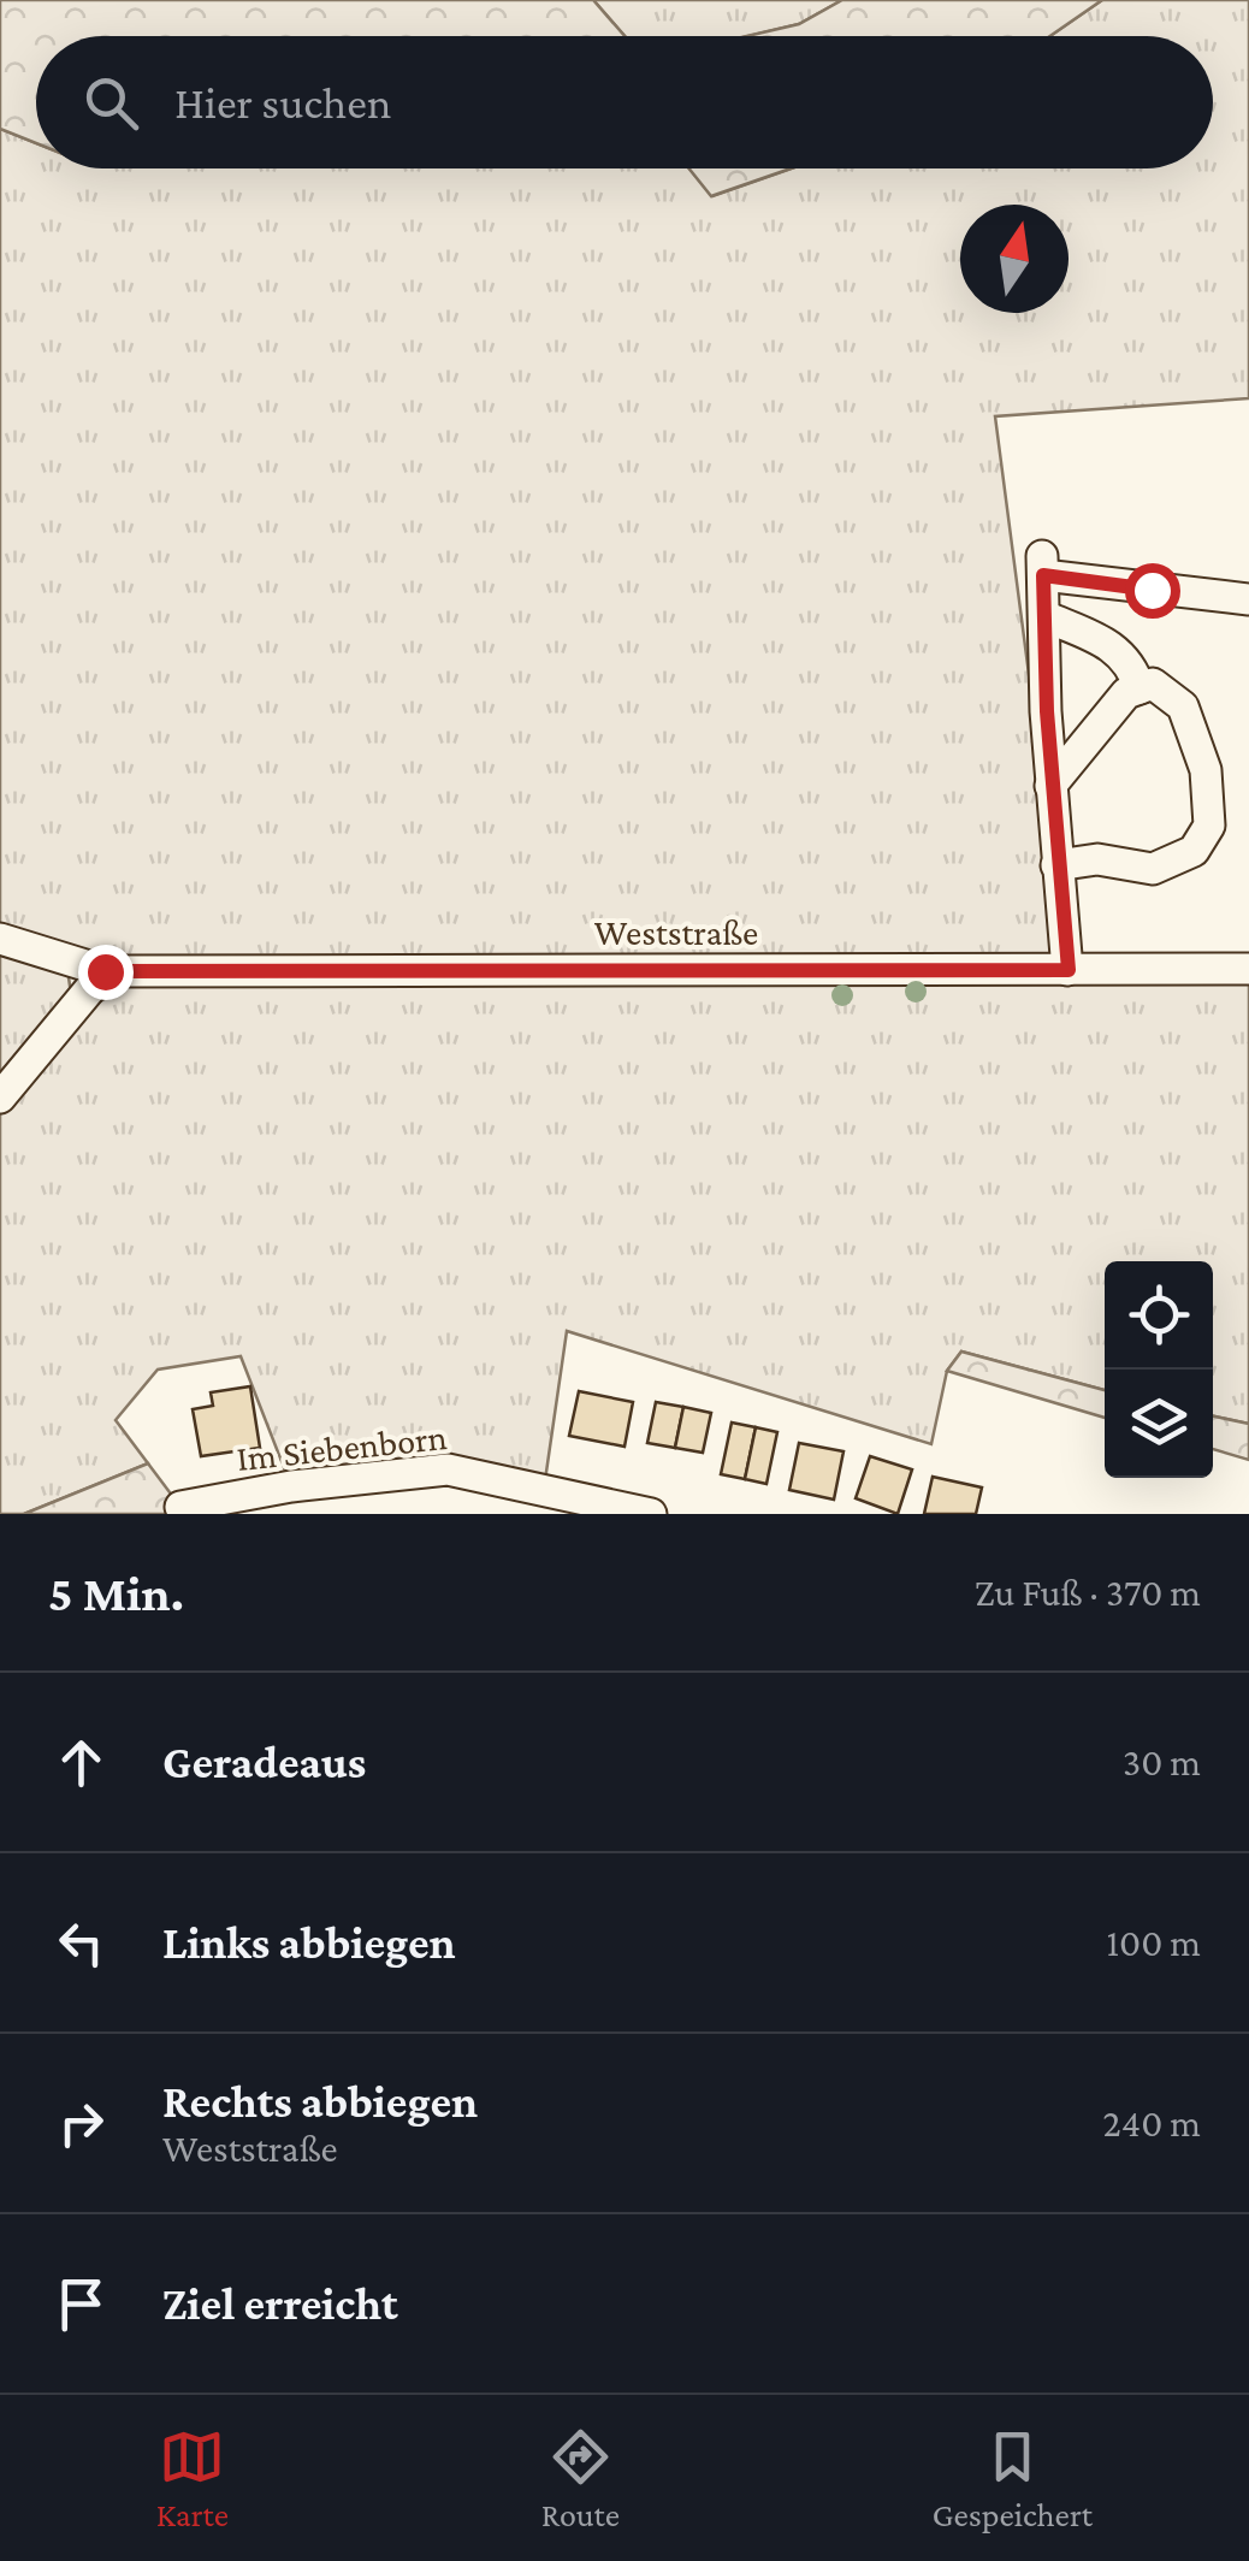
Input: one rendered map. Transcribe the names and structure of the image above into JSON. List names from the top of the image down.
{
  "streets": {
    "street": ["Weststraße", "Im Siebenborn"]
  },
  "north": "top",
  "page": {
    "search": "Hier suchen",
    "heading": ["5 Min.", "Zu Fuß · 370 m"],
    "list": [
      ["Geradeaus", "30 m"],
      ["Links abbiegen", "100 m"],
      ["Rechts abbiegen", "Weststraße", "240 m"],
      "Ziel erreicht"
    ],
    "nav": ["Karte", "Route", "Gespeichert"]
  }
}
